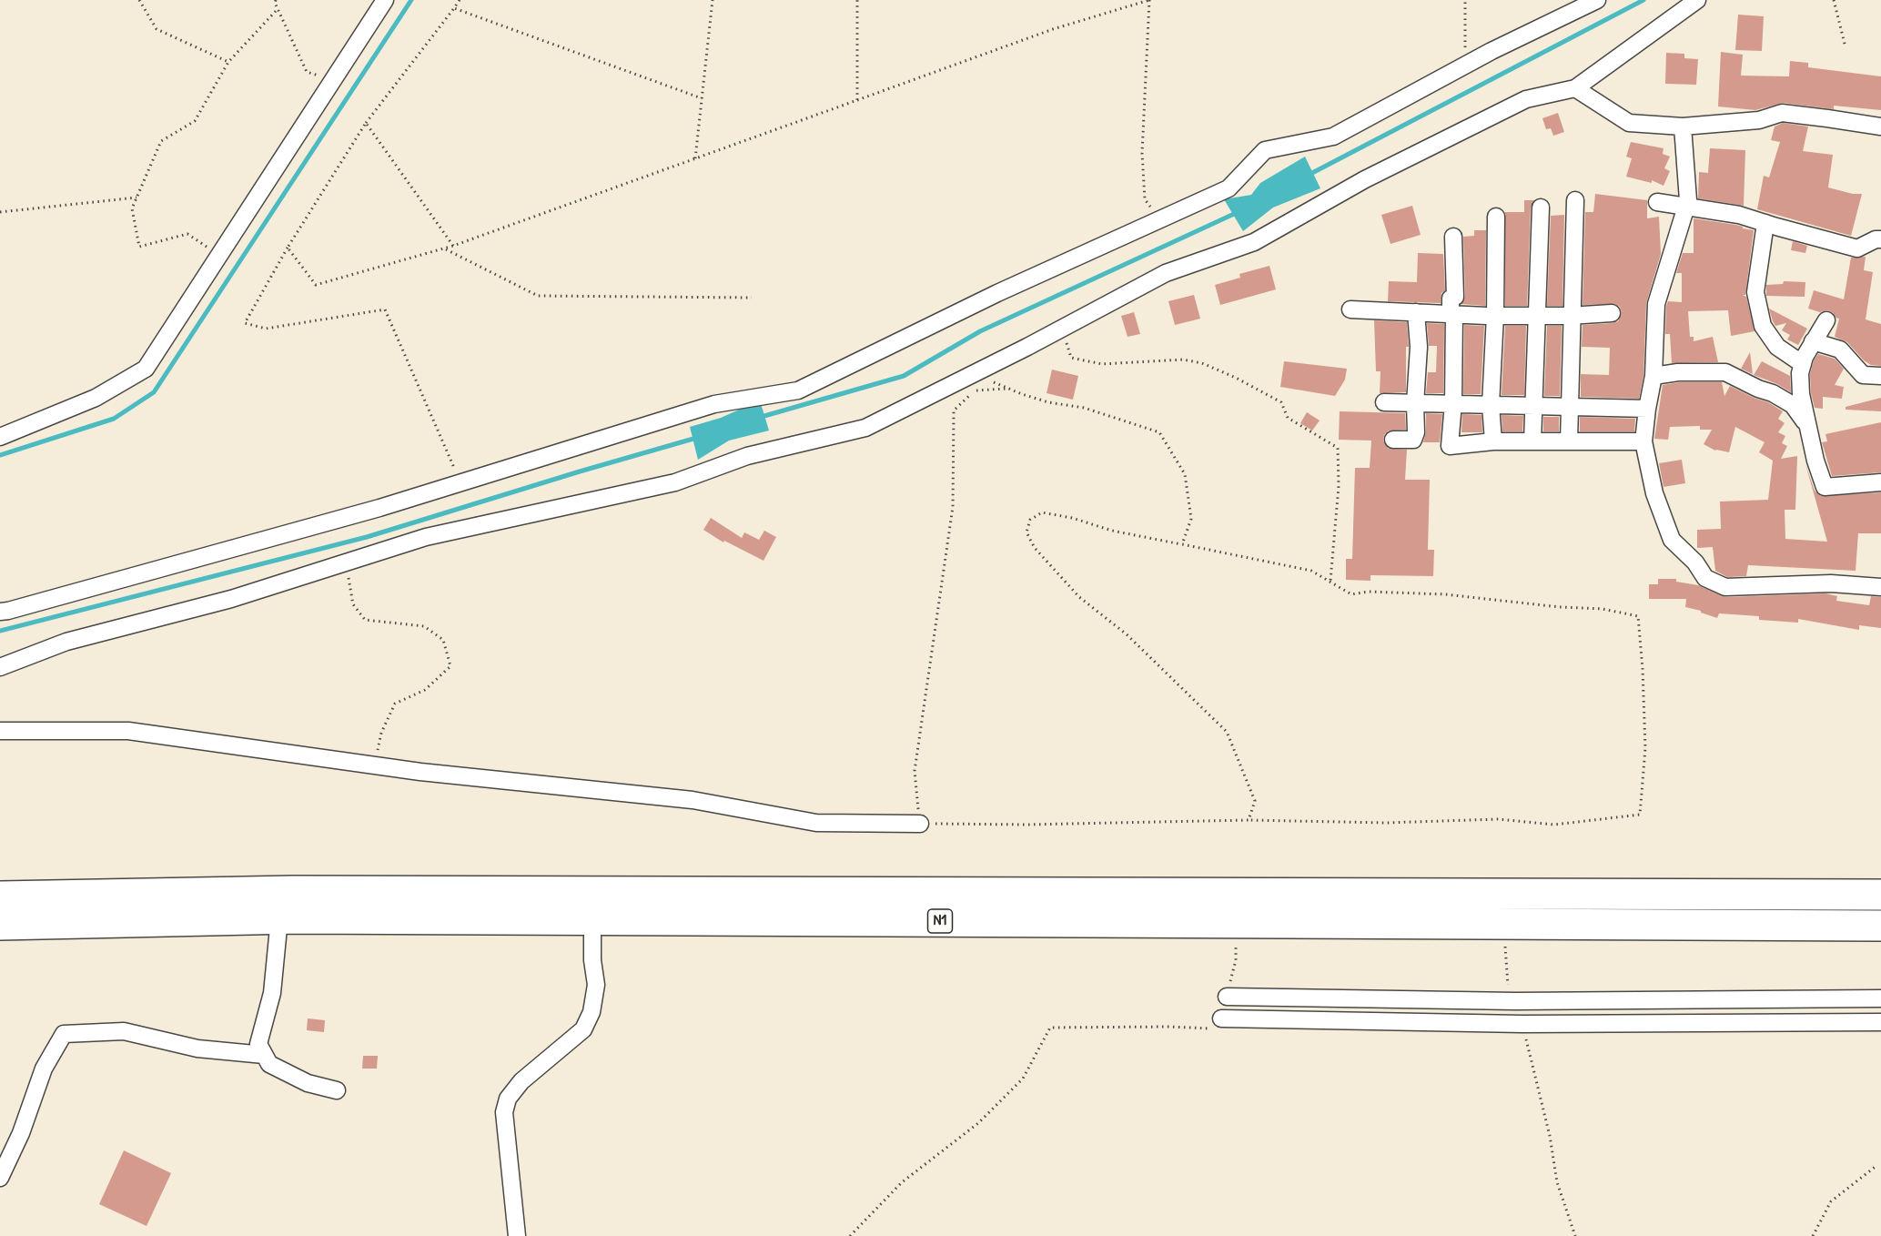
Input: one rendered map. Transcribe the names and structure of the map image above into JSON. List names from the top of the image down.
{
  "streets": {
    "highway": ["N1"]
  }
}
